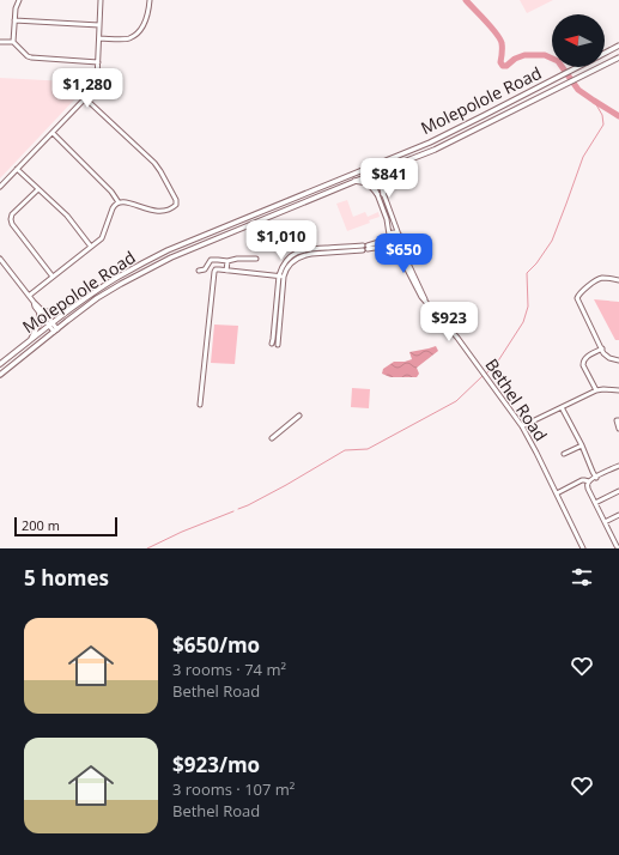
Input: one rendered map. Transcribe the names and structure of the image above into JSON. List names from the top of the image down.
{
  "streets": {
    "main road": ["Molepolole Road"],
    "street": ["Bethel Road"]
  },
  "scale_bar": "200 m",
  "north": "left",
  "page": {
    "price": [
      "$1,280",
      "$841",
      "$1,010",
      "$650",
      "$923"
    ],
    "scale": "200 m",
    "heading": "5 homes",
    "list": [
      {
        "name": "$650/mo",
        "note": "3 rooms · 74 m² · Bethel Road"
      },
      {
        "name": "$923/mo",
        "note": "3 rooms · 107 m² · Bethel Road"
      }
    ]
  }
}
